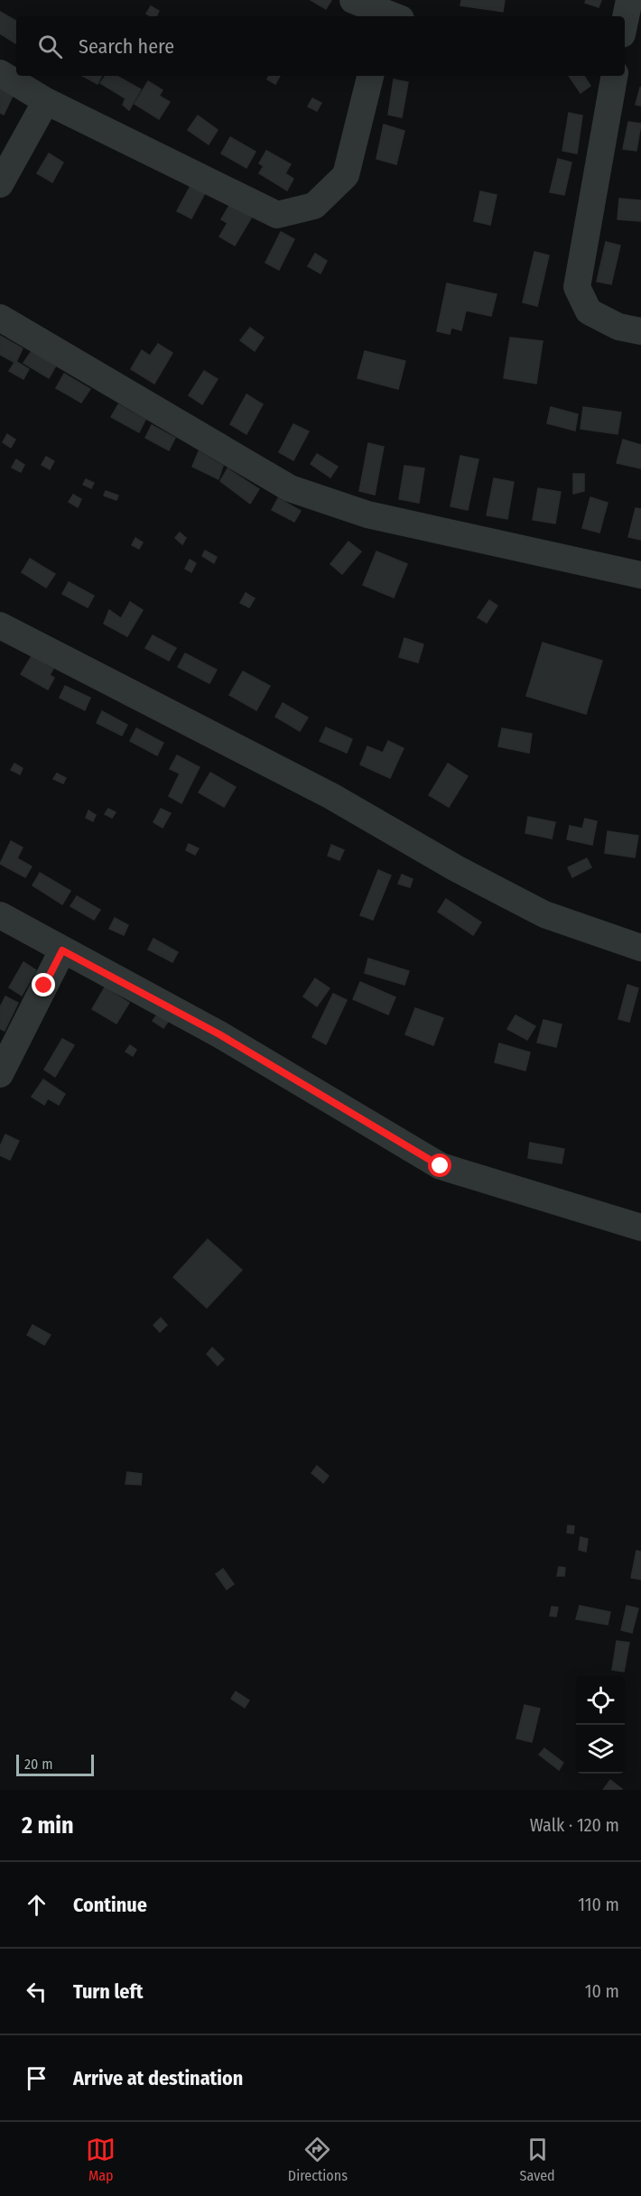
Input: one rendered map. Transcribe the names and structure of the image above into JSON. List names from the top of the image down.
{
  "scale_bar": "20 m",
  "page": {
    "search": "Search here",
    "scale": "20 m",
    "heading": ["2 min", "Walk · 120 m"],
    "list": [
      ["Continue", "110 m"],
      ["Turn left", "10 m"],
      "Arrive at destination"
    ],
    "nav": ["Map", "Directions", "Saved"]
  }
}
